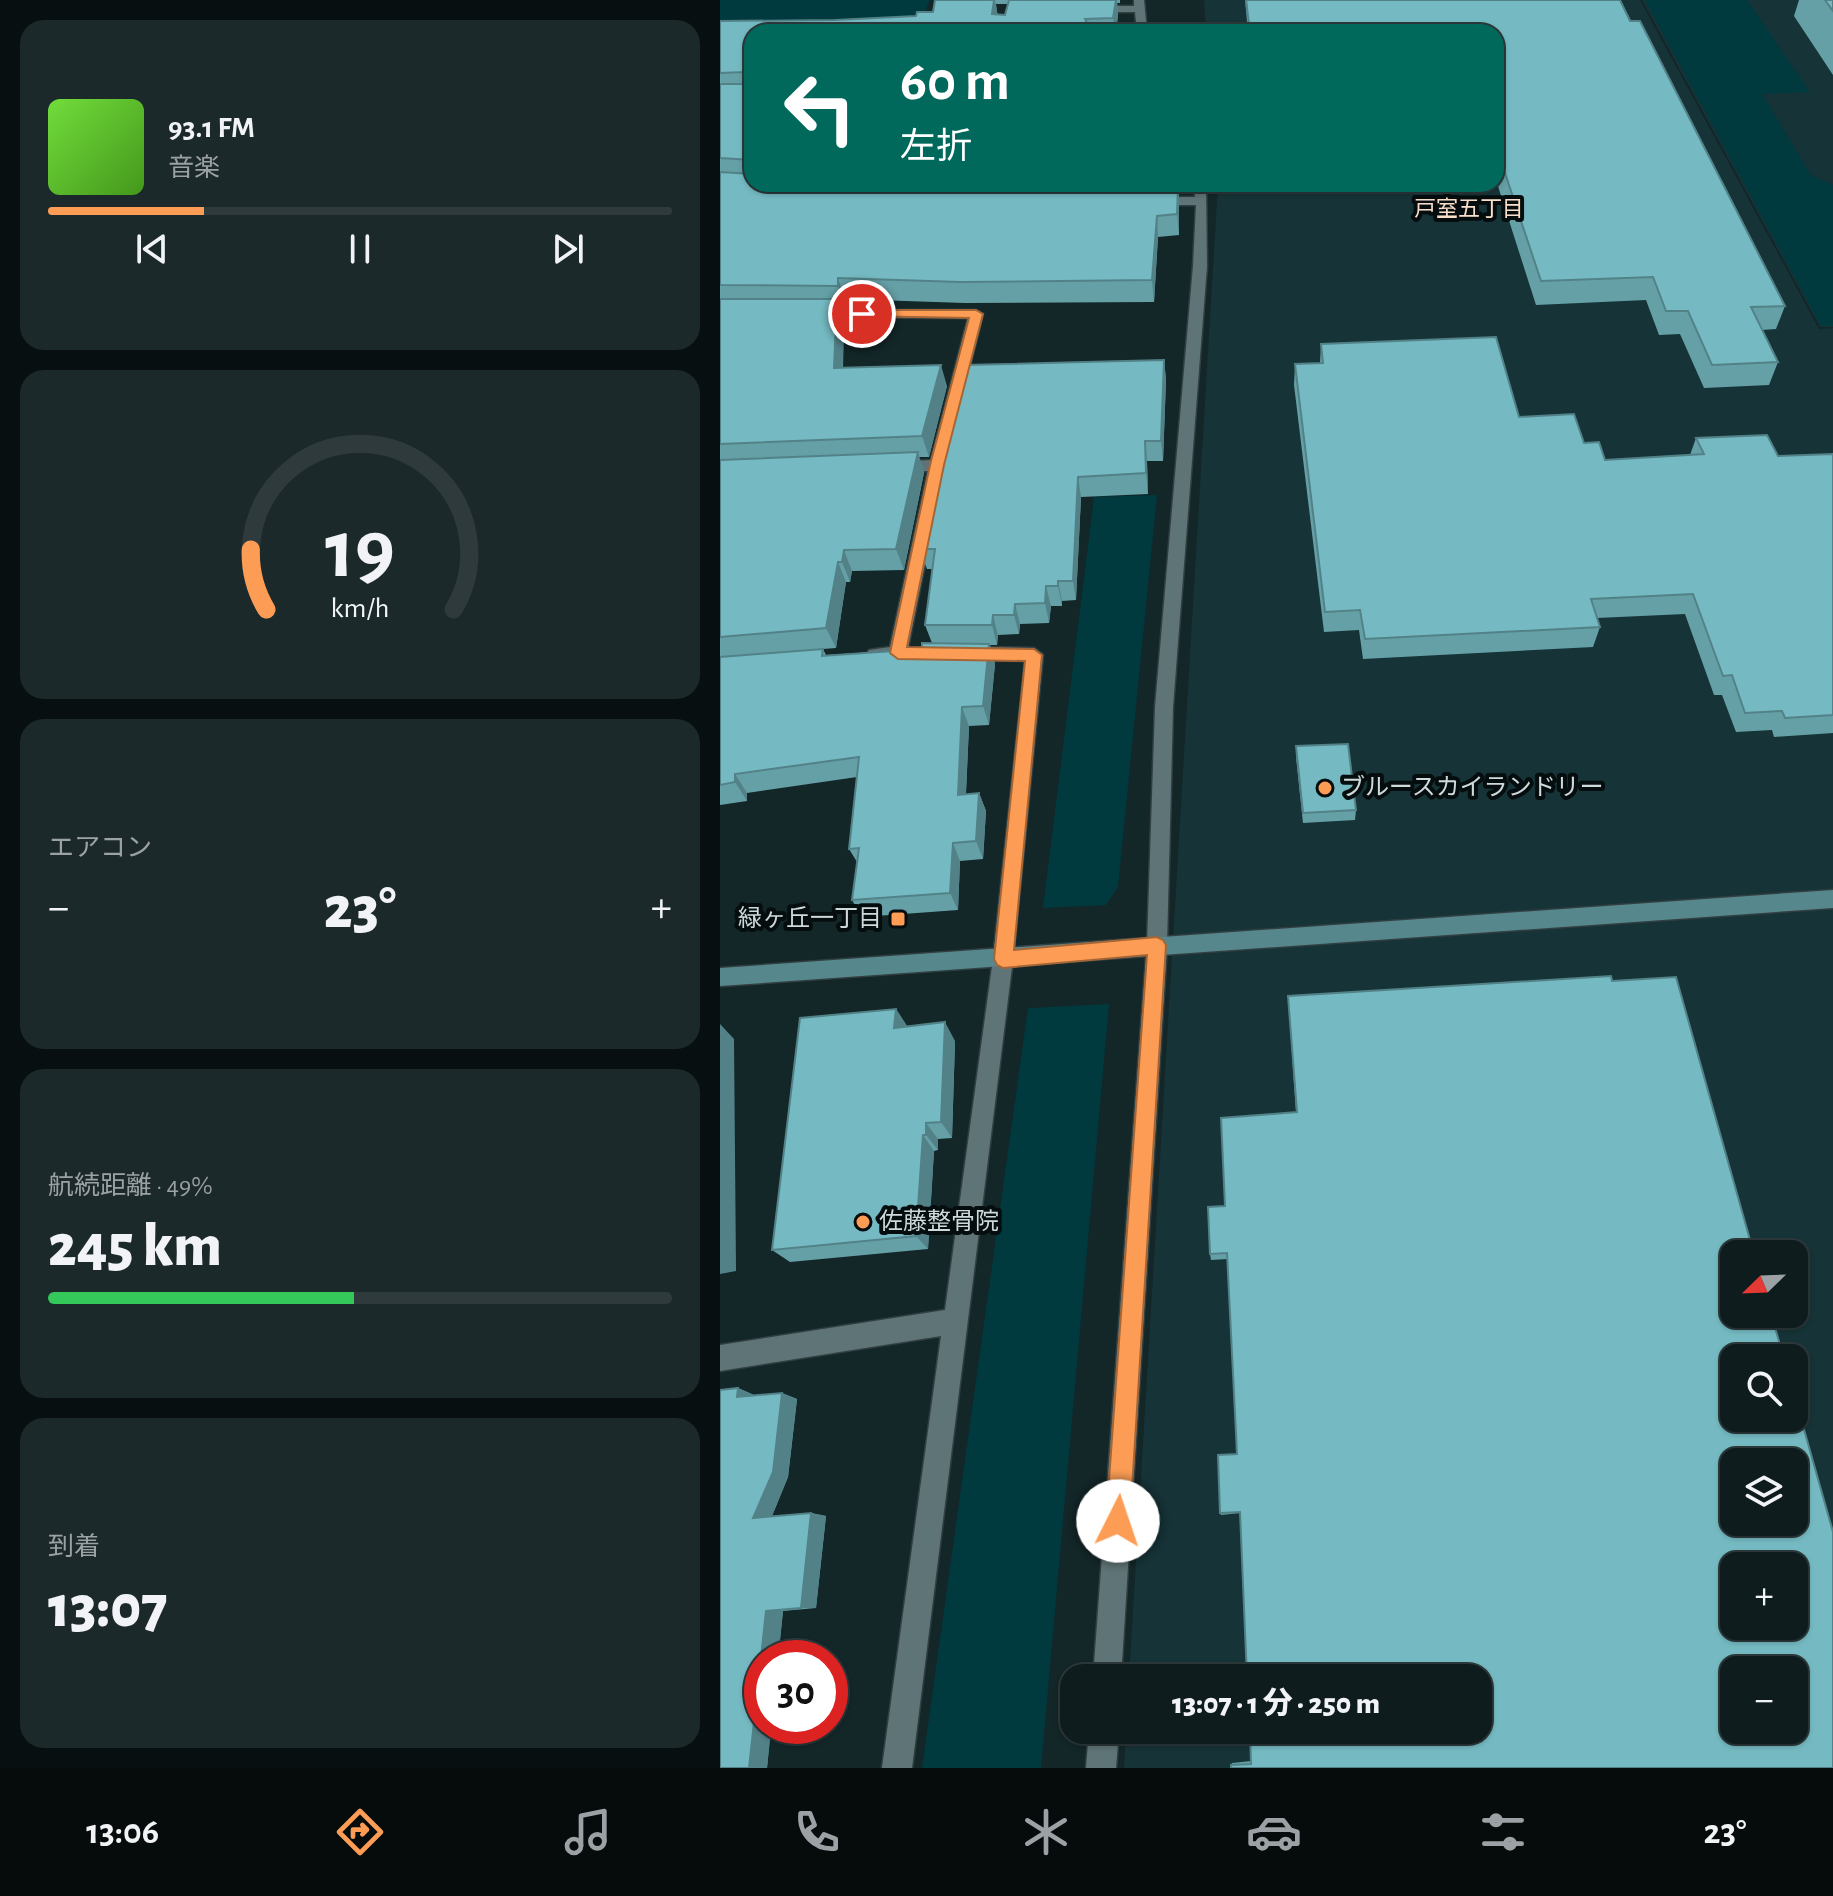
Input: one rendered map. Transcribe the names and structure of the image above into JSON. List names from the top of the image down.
{
  "districts": ["戸室五丁目"],
  "places": {
    "other": ["ブルースカイランドリー", "佐藤整骨院"],
    "transit": ["緑ヶ丘一丁目"]
  },
  "north": "bottom left",
  "page": {
    "turn": ["60 m", "左折"],
    "song": ["93.1 FM", "音楽"],
    "tile": [
      "エアコン",
      ["航続距離 · 49%", "245 km"],
      ["到着", "13:07"]
    ],
    "heat": ["−", "23°", "+"],
    "map_buttons": ["+", "−"],
    "limit": "30",
    "trip": "13:07 · 1 分 · 250 m",
    "tabs": ["13:06", "23°"],
    "gauge": ["19", "km/h"]
  }
}
